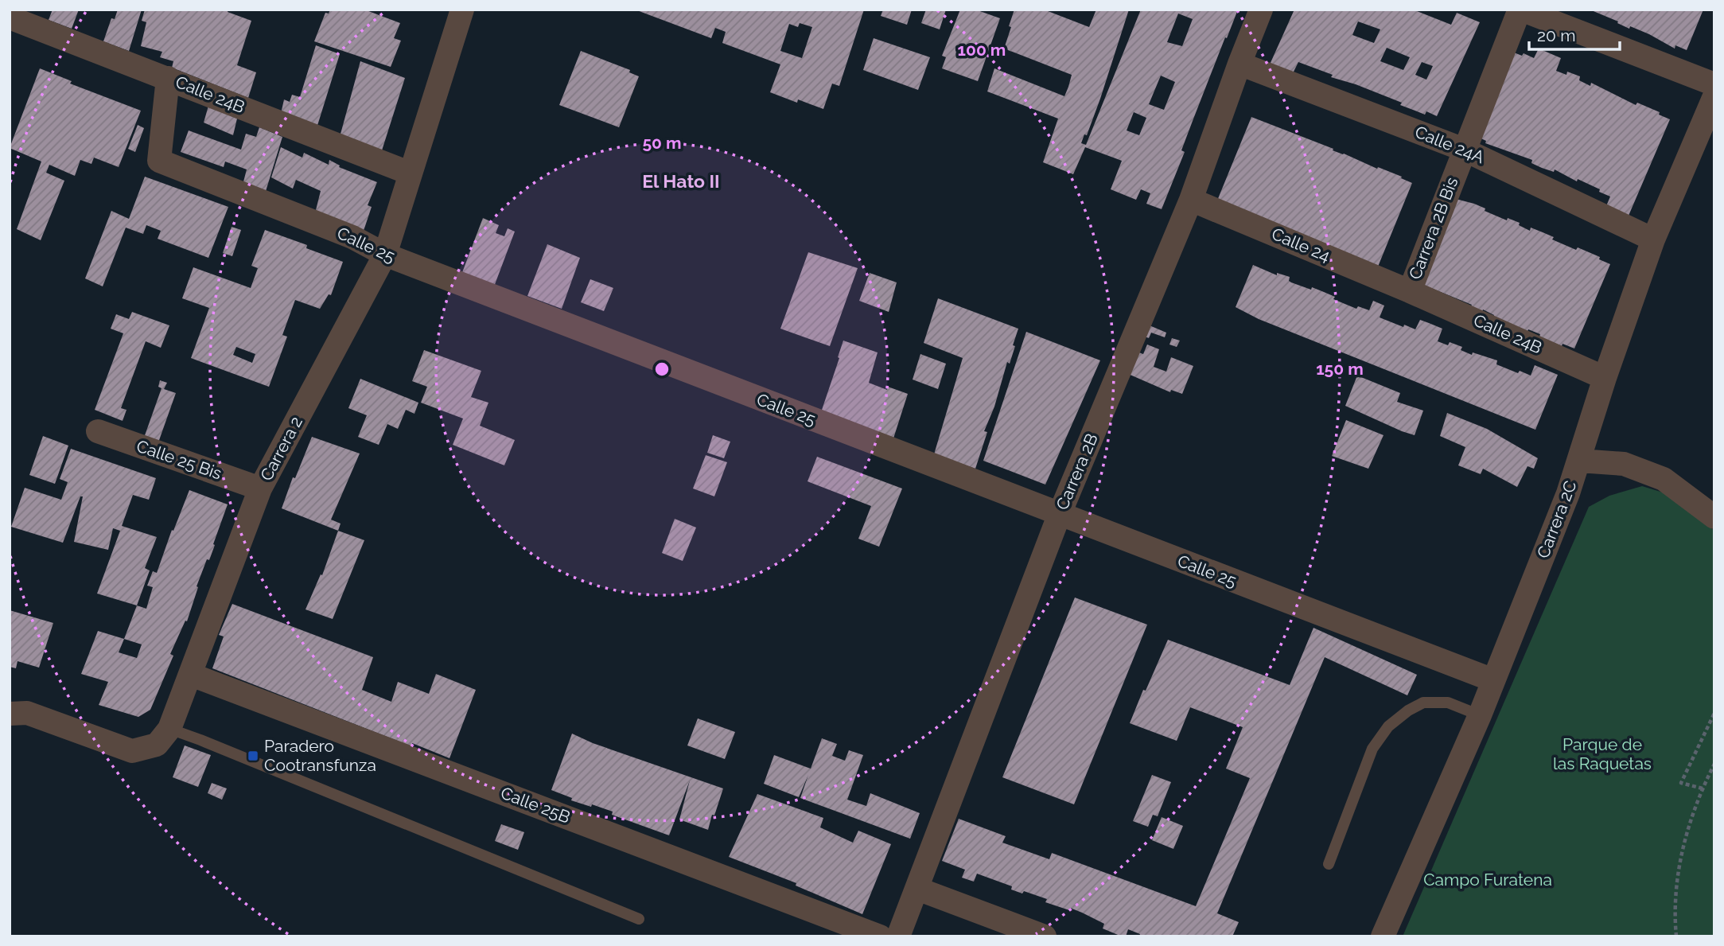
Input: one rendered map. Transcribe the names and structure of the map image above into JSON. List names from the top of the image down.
{
  "streets": {
    "street": [
      "Calle 24B",
      "Calle 24A",
      "Carrera 2B Bis",
      "Calle 25",
      "Calle 24",
      "Carrera 2",
      "Calle 25 Bis",
      "Carrera 2B",
      "Carrera 2C",
      "Calle 25B"
    ]
  },
  "crossings": [
    ["Calle 24B", "Carrera 2B Bis"],
    ["Calle 24B", "Calle 25"],
    ["Calle 24B", "Calle 24"],
    ["Calle 24B", "Carrera 2"],
    ["Calle 24B", "Carrera 2C"],
    ["Calle 24A", "Carrera 2B Bis"],
    ["Calle 24A", "Carrera 2B"],
    ["Calle 24A", "Carrera 2C"],
    ["Carrera 2B Bis", "Calle 24"],
    ["Calle 25", "Carrera 2"],
    ["Calle 25", "Carrera 2B"],
    ["Calle 25", "Carrera 2C"],
    ["Calle 24", "Carrera 2B"],
    ["Carrera 2", "Calle 25 Bis"],
    ["Carrera 2", "Calle 25B"]
  ],
  "districts": ["El Hato II"],
  "parks": ["Parque de las Raquetas", "Campo Furatena"],
  "places": {
    "transit": ["Paradero Cootransfunza"]
  },
  "scale_bar": "20 m",
  "rings": ["100 m", "50 m", "150 m"]
}
